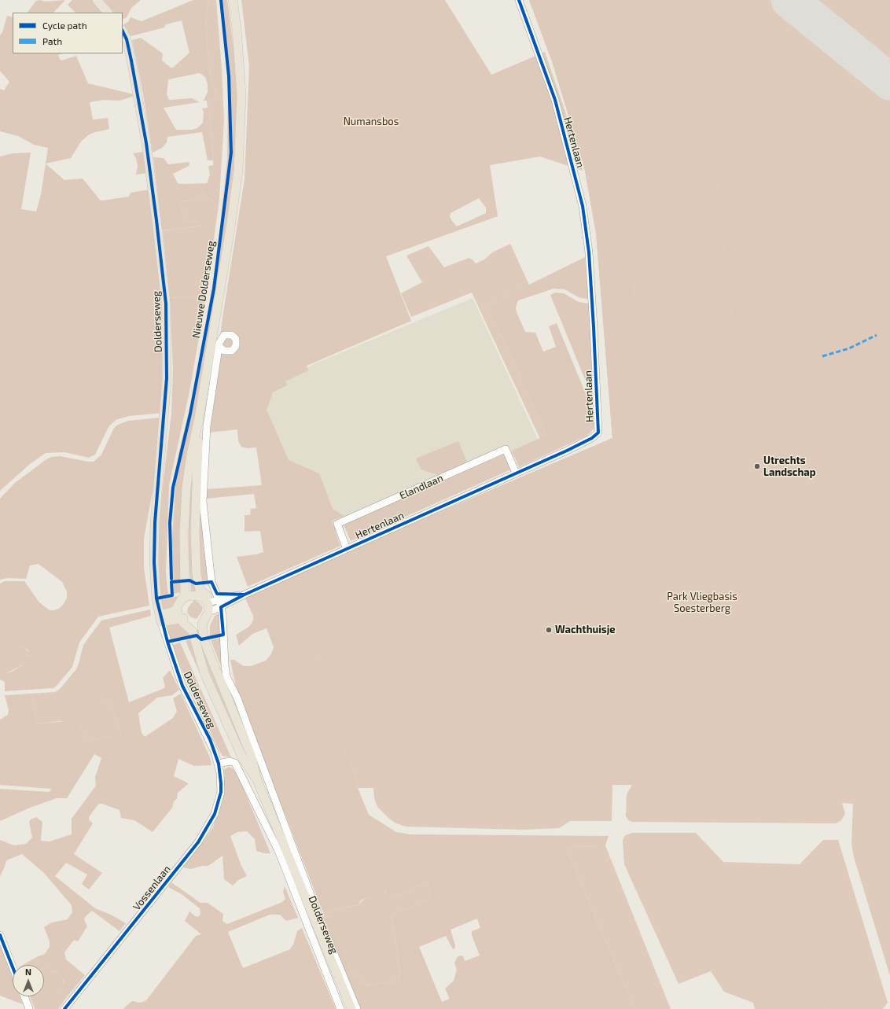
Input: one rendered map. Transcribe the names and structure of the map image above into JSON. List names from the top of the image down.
{
  "streets": {
    "main road": ["Nieuwe Dolderseweg", "Dolderseweg"],
    "street": ["Hertenlaan", "Elandlaan", "Vossenlaan"]
  },
  "crossings": [
    ["Hertenlaan", "Nieuwe Dolderseweg"],
    ["Hertenlaan", "Dolderseweg"],
    ["Hertenlaan", "Elandlaan"],
    ["Nieuwe Dolderseweg", "Dolderseweg"],
    ["Dolderseweg", "Vossenlaan"]
  ],
  "parks": ["Numansbos", "Park Vliegbasis Soesterberg"],
  "places": ["Utrechts Landschap", "Wachthuisje"],
  "legend": ["Cycle path", "Path"],
  "north": "top"
}
